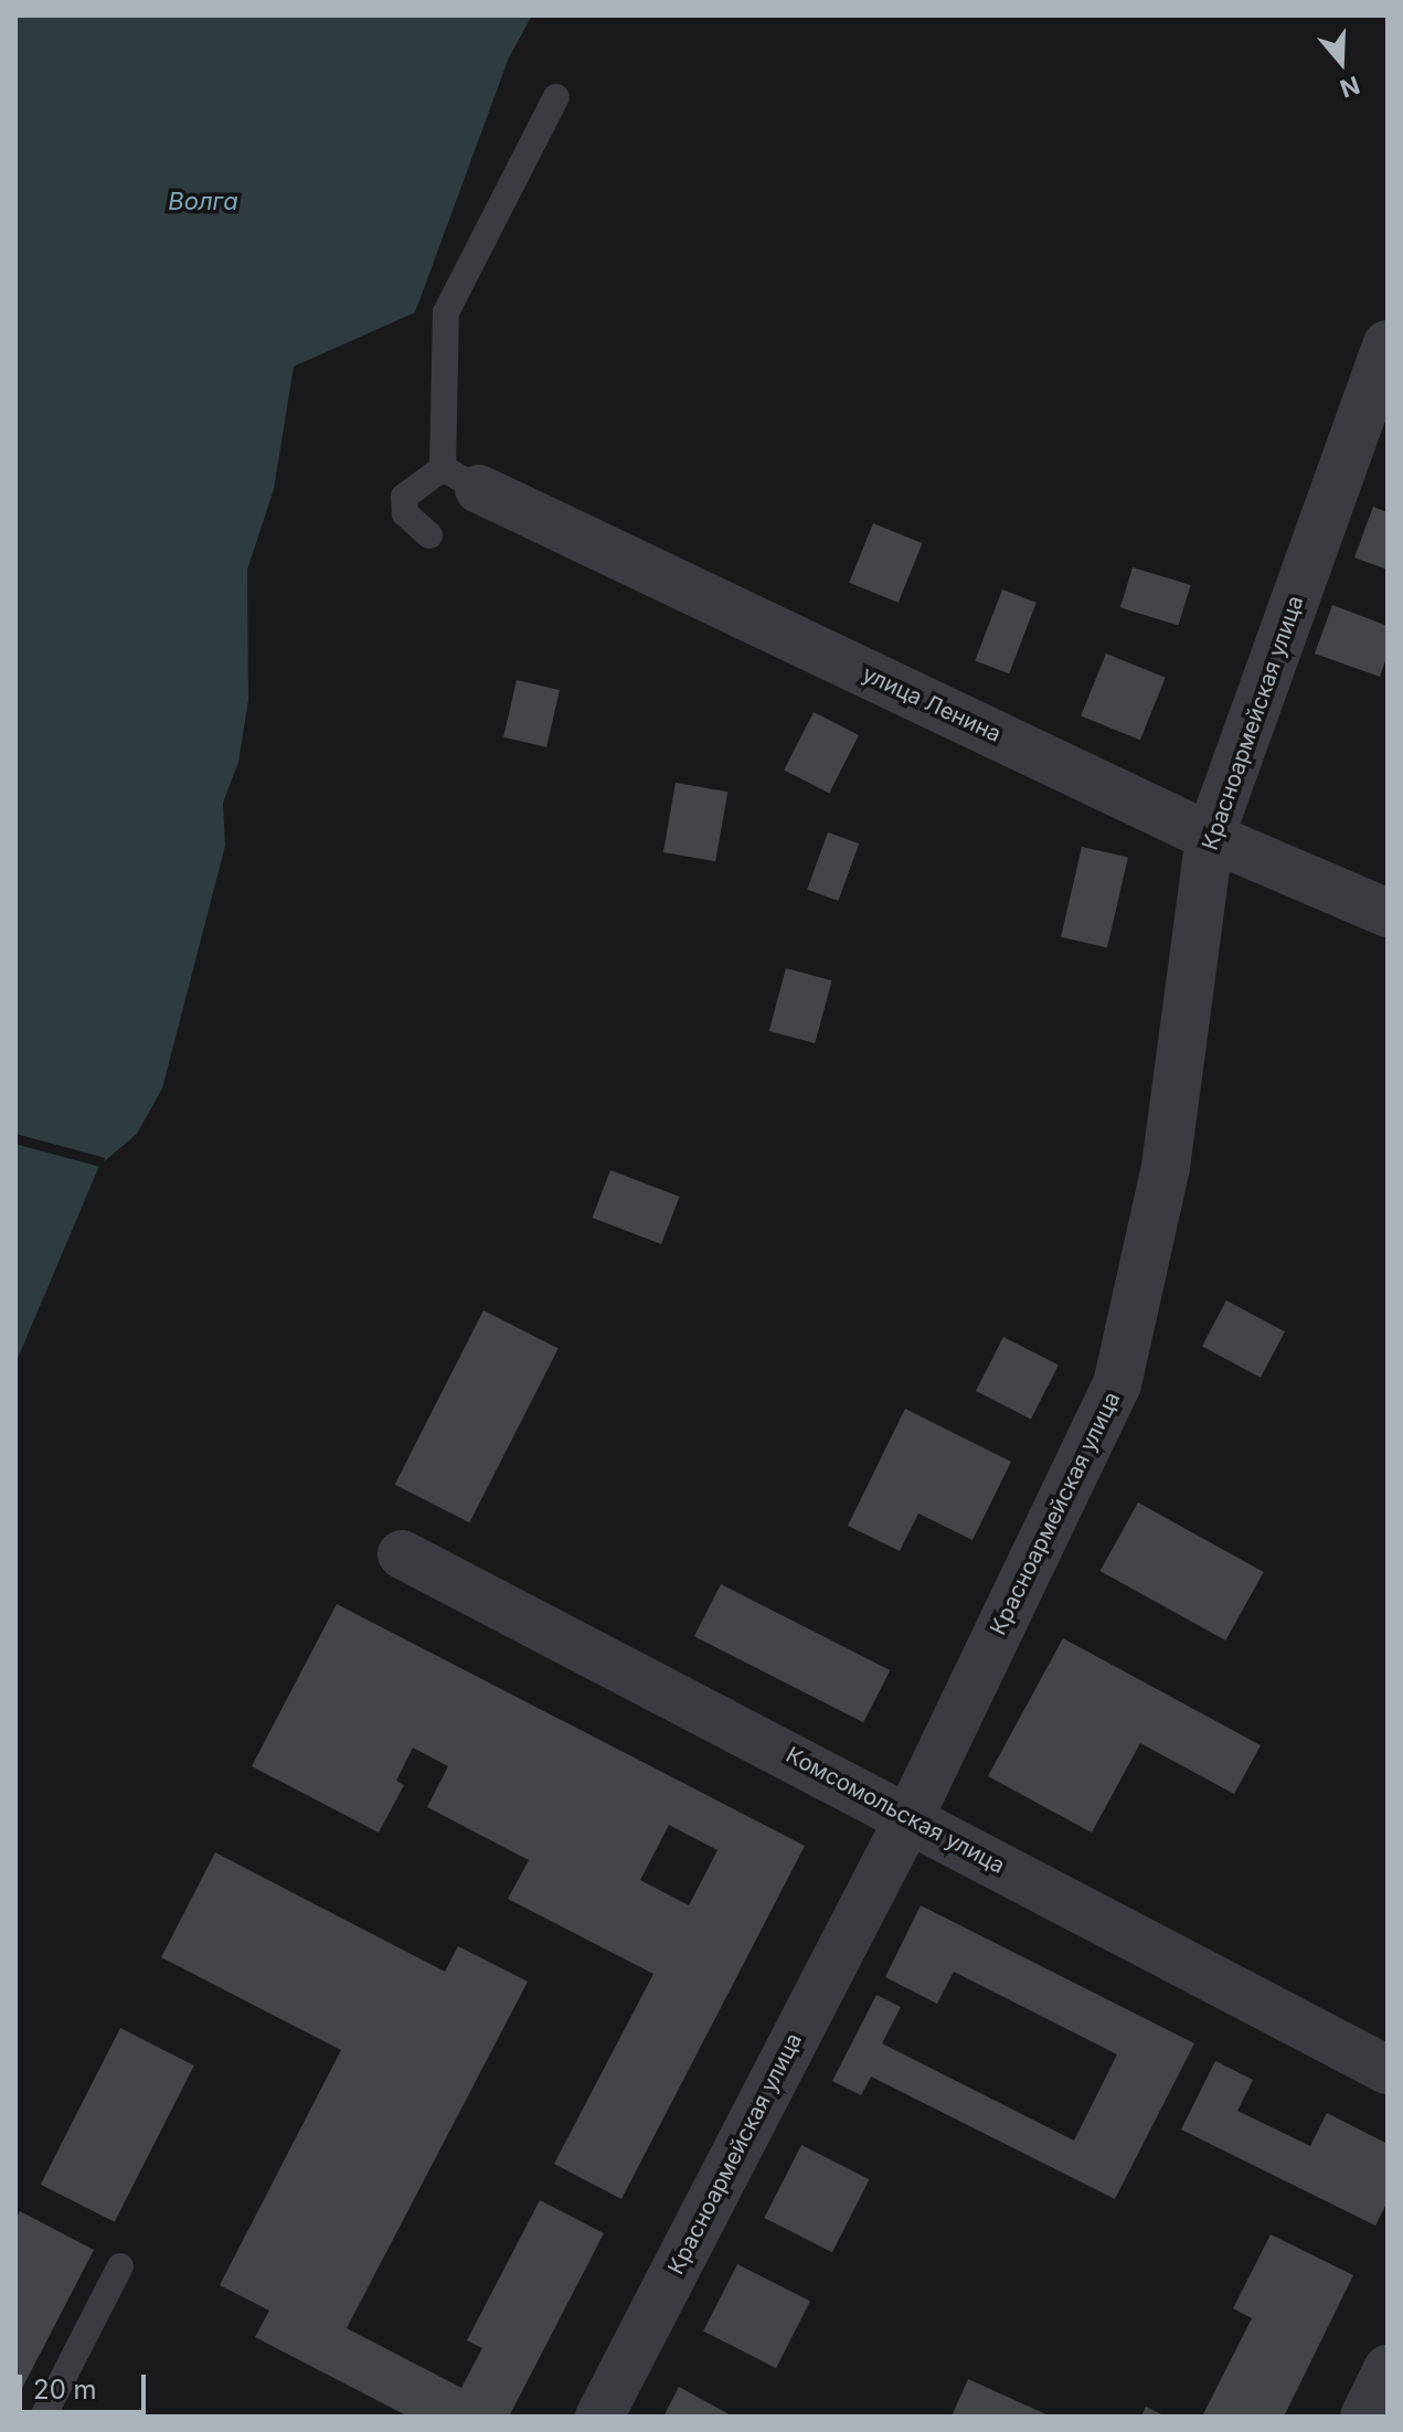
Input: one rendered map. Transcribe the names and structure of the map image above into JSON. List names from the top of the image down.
{
  "streets": {
    "street": ["улица Ленина", "Красноармейская улица", "Комсомольская улица"]
  },
  "crossings": [
    ["улица Ленина", "Красноармейская улица"],
    ["Красноармейская улица", "Комсомольская улица"]
  ],
  "water": ["Волга"],
  "scale_bar": "20 m",
  "north": "bottom"
}
